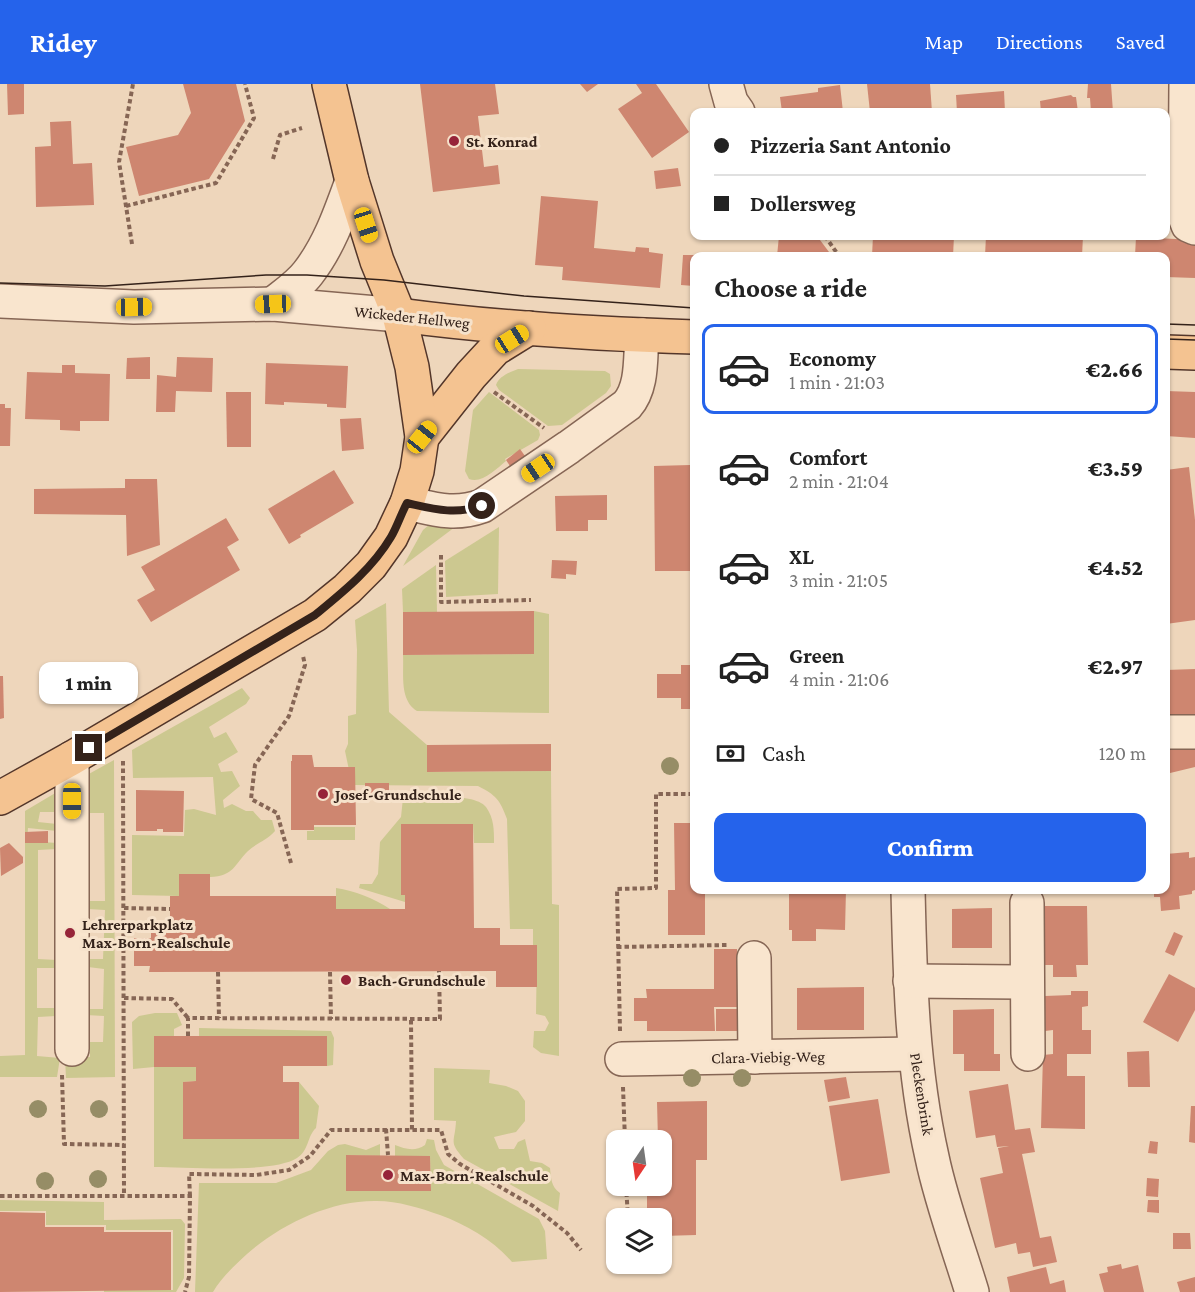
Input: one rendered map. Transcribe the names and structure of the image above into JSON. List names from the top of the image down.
{
  "streets": {
    "main road": ["Wickeder Hellweg"],
    "street": ["Clara-Viebig-Weg", "Pleckenbrink"]
  },
  "crossings": [
    ["Clara-Viebig-Weg", "Pleckenbrink"]
  ],
  "places": [
    "St. Konrad",
    "Josef-Grundschule",
    "Lehrerparkplatz Max-Born-Realschule",
    "Bach-Grundschule",
    "Max-Born-Realschule"
  ],
  "north": "bottom",
  "page": {
    "header": "Ridey",
    "nav": ["Map", "Directions", "Saved"],
    "banner": ["Pizzeria Sant Antonio", "Dollersweg"],
    "heading": "Choose a ride",
    "list": [
      {
        "name": "Economy",
        "note": "1 min · 21:03",
        "value": "€2.66"
      },
      {
        "name": "Comfort",
        "note": "2 min · 21:04",
        "value": "€3.59"
      },
      {
        "name": "XL",
        "note": "3 min · 21:05",
        "value": "€4.52"
      },
      {
        "name": "Green",
        "note": "4 min · 21:06",
        "value": "€2.97"
      }
    ],
    "bubble": "1 min",
    "pay": ["Cash", "120 m"],
    "buttons": "Confirm"
  }
}
